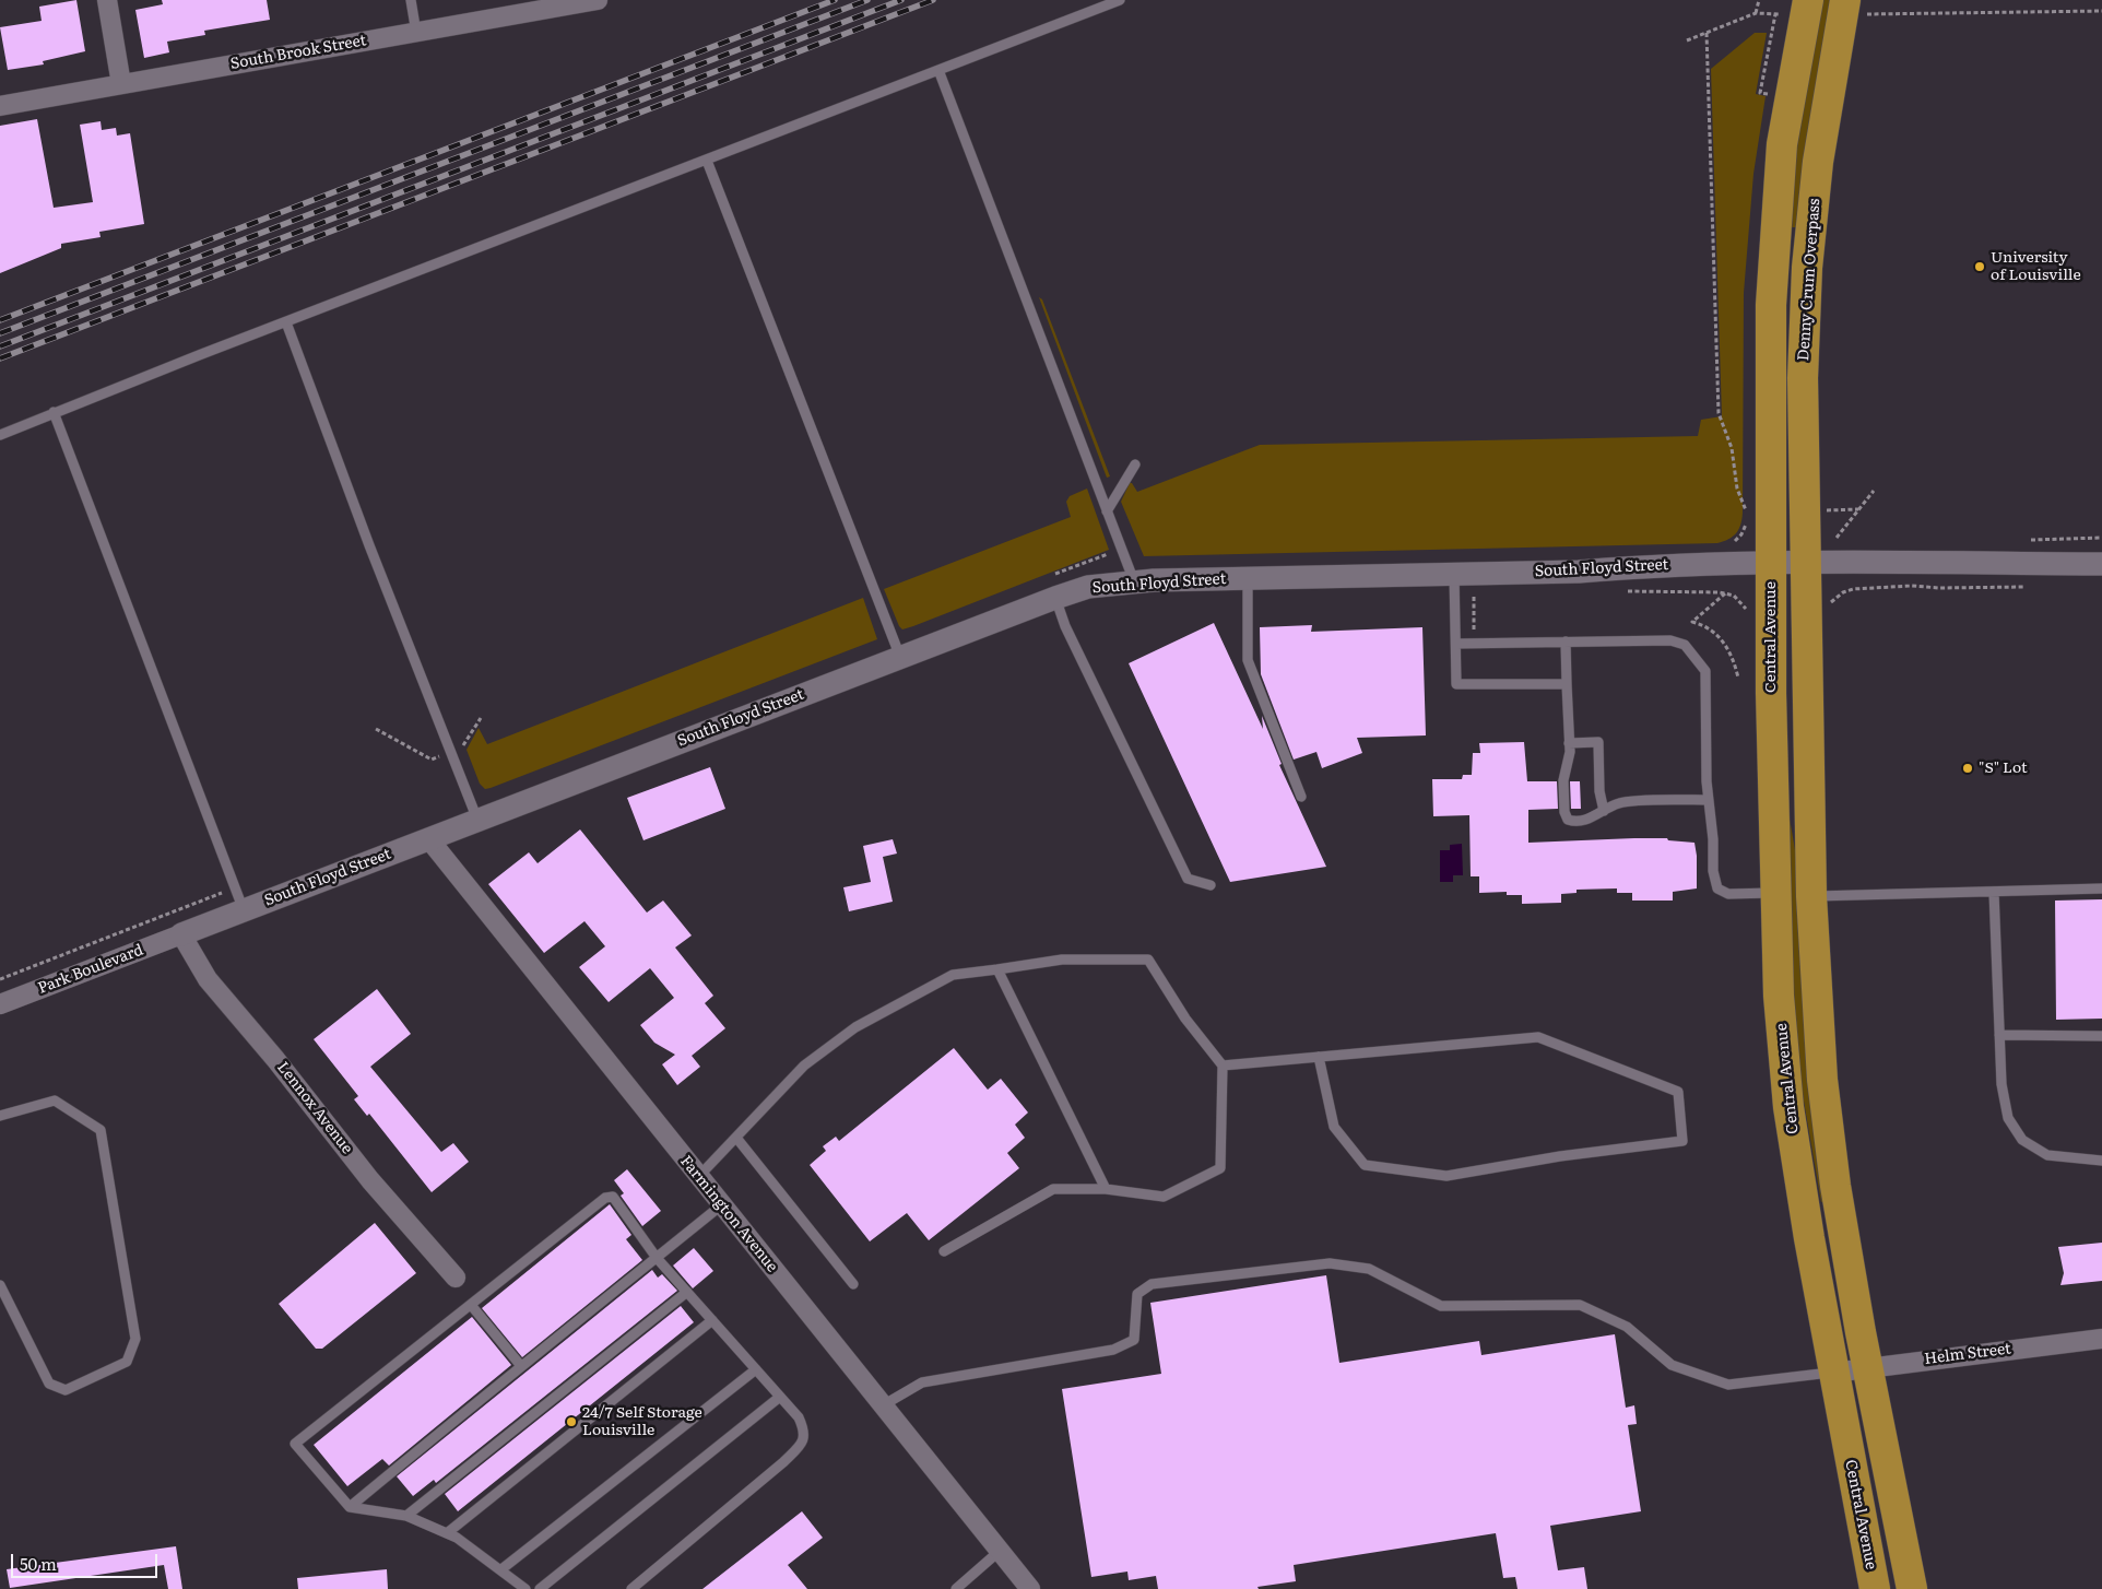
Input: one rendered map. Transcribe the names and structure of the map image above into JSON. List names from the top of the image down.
{
  "streets": {
    "main road": ["Denny Crum Overpass", "Central Avenue"],
    "street": [
      "South Brook Street",
      "South Floyd Street",
      "Park Boulevard",
      "Lennox Avenue",
      "Farmington Avenue",
      "Helm Street"
    ]
  },
  "crossings": [
    ["Denny Crum Overpass", "South Floyd Street"],
    ["South Floyd Street", "Central Avenue"],
    ["South Floyd Street", "Park Boulevard"],
    ["South Floyd Street", "Lennox Avenue"],
    ["South Floyd Street", "Farmington Avenue"],
    ["Central Avenue", "Helm Street"],
    ["Park Boulevard", "Lennox Avenue"]
  ],
  "places": ["University of Louisville", "\"S\" Lot", "24/7 Self Storage Louisville"],
  "scale_bar": "50 m"
}
